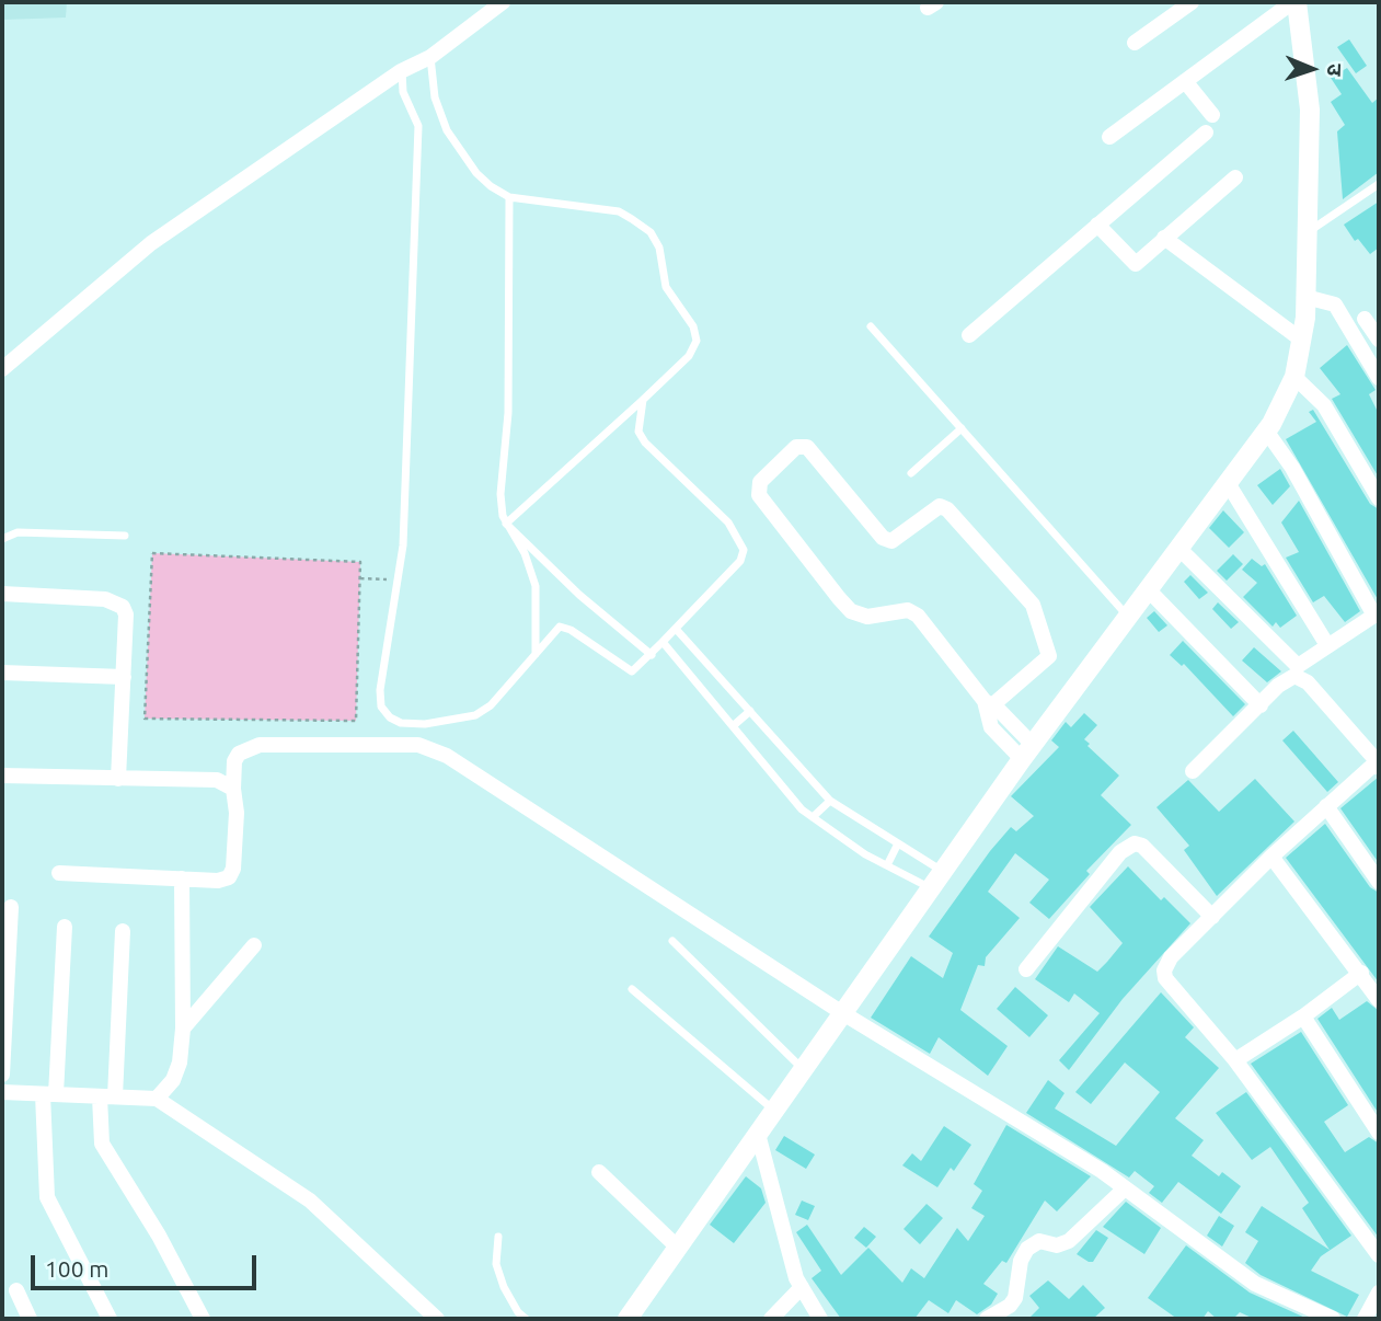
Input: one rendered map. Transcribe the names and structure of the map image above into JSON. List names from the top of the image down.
{
  "scale_bar": "100 m",
  "north": "right"
}
